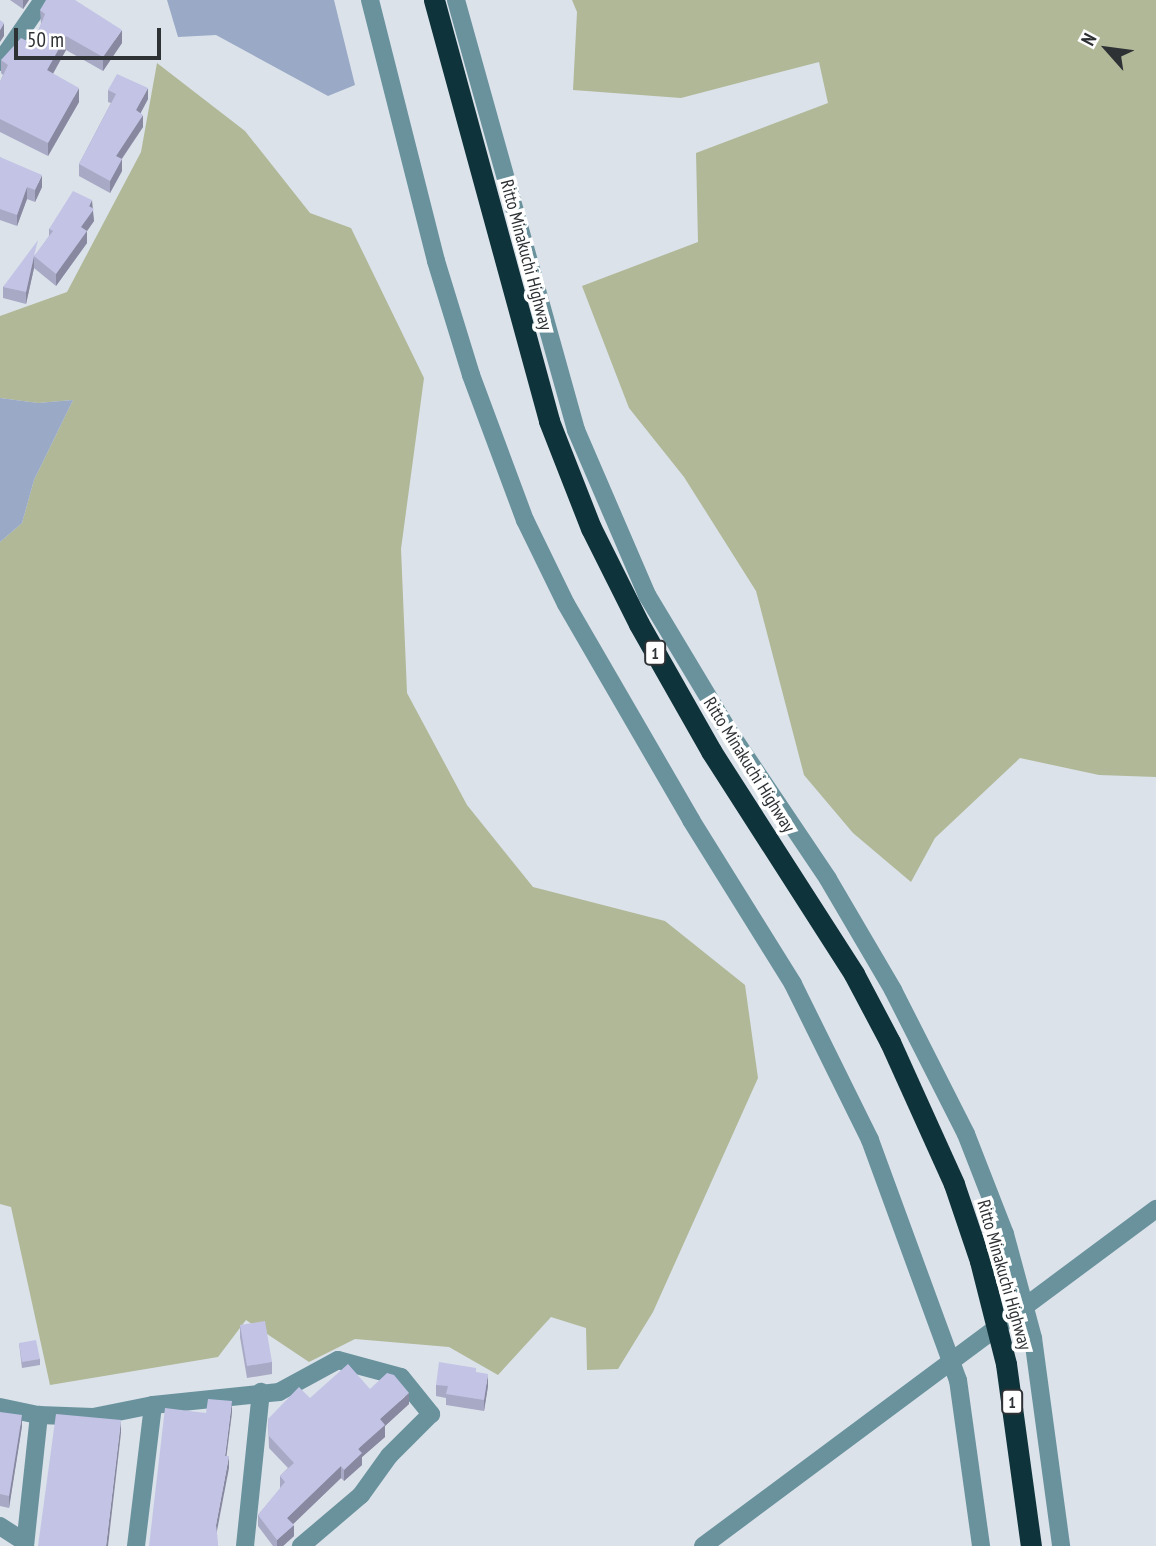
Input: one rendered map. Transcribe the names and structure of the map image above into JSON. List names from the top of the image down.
{
  "streets": {
    "highway": ["Ritto Minakuchi Highway", "1"]
  },
  "scale_bar": "50 m",
  "north": "top left"
}
